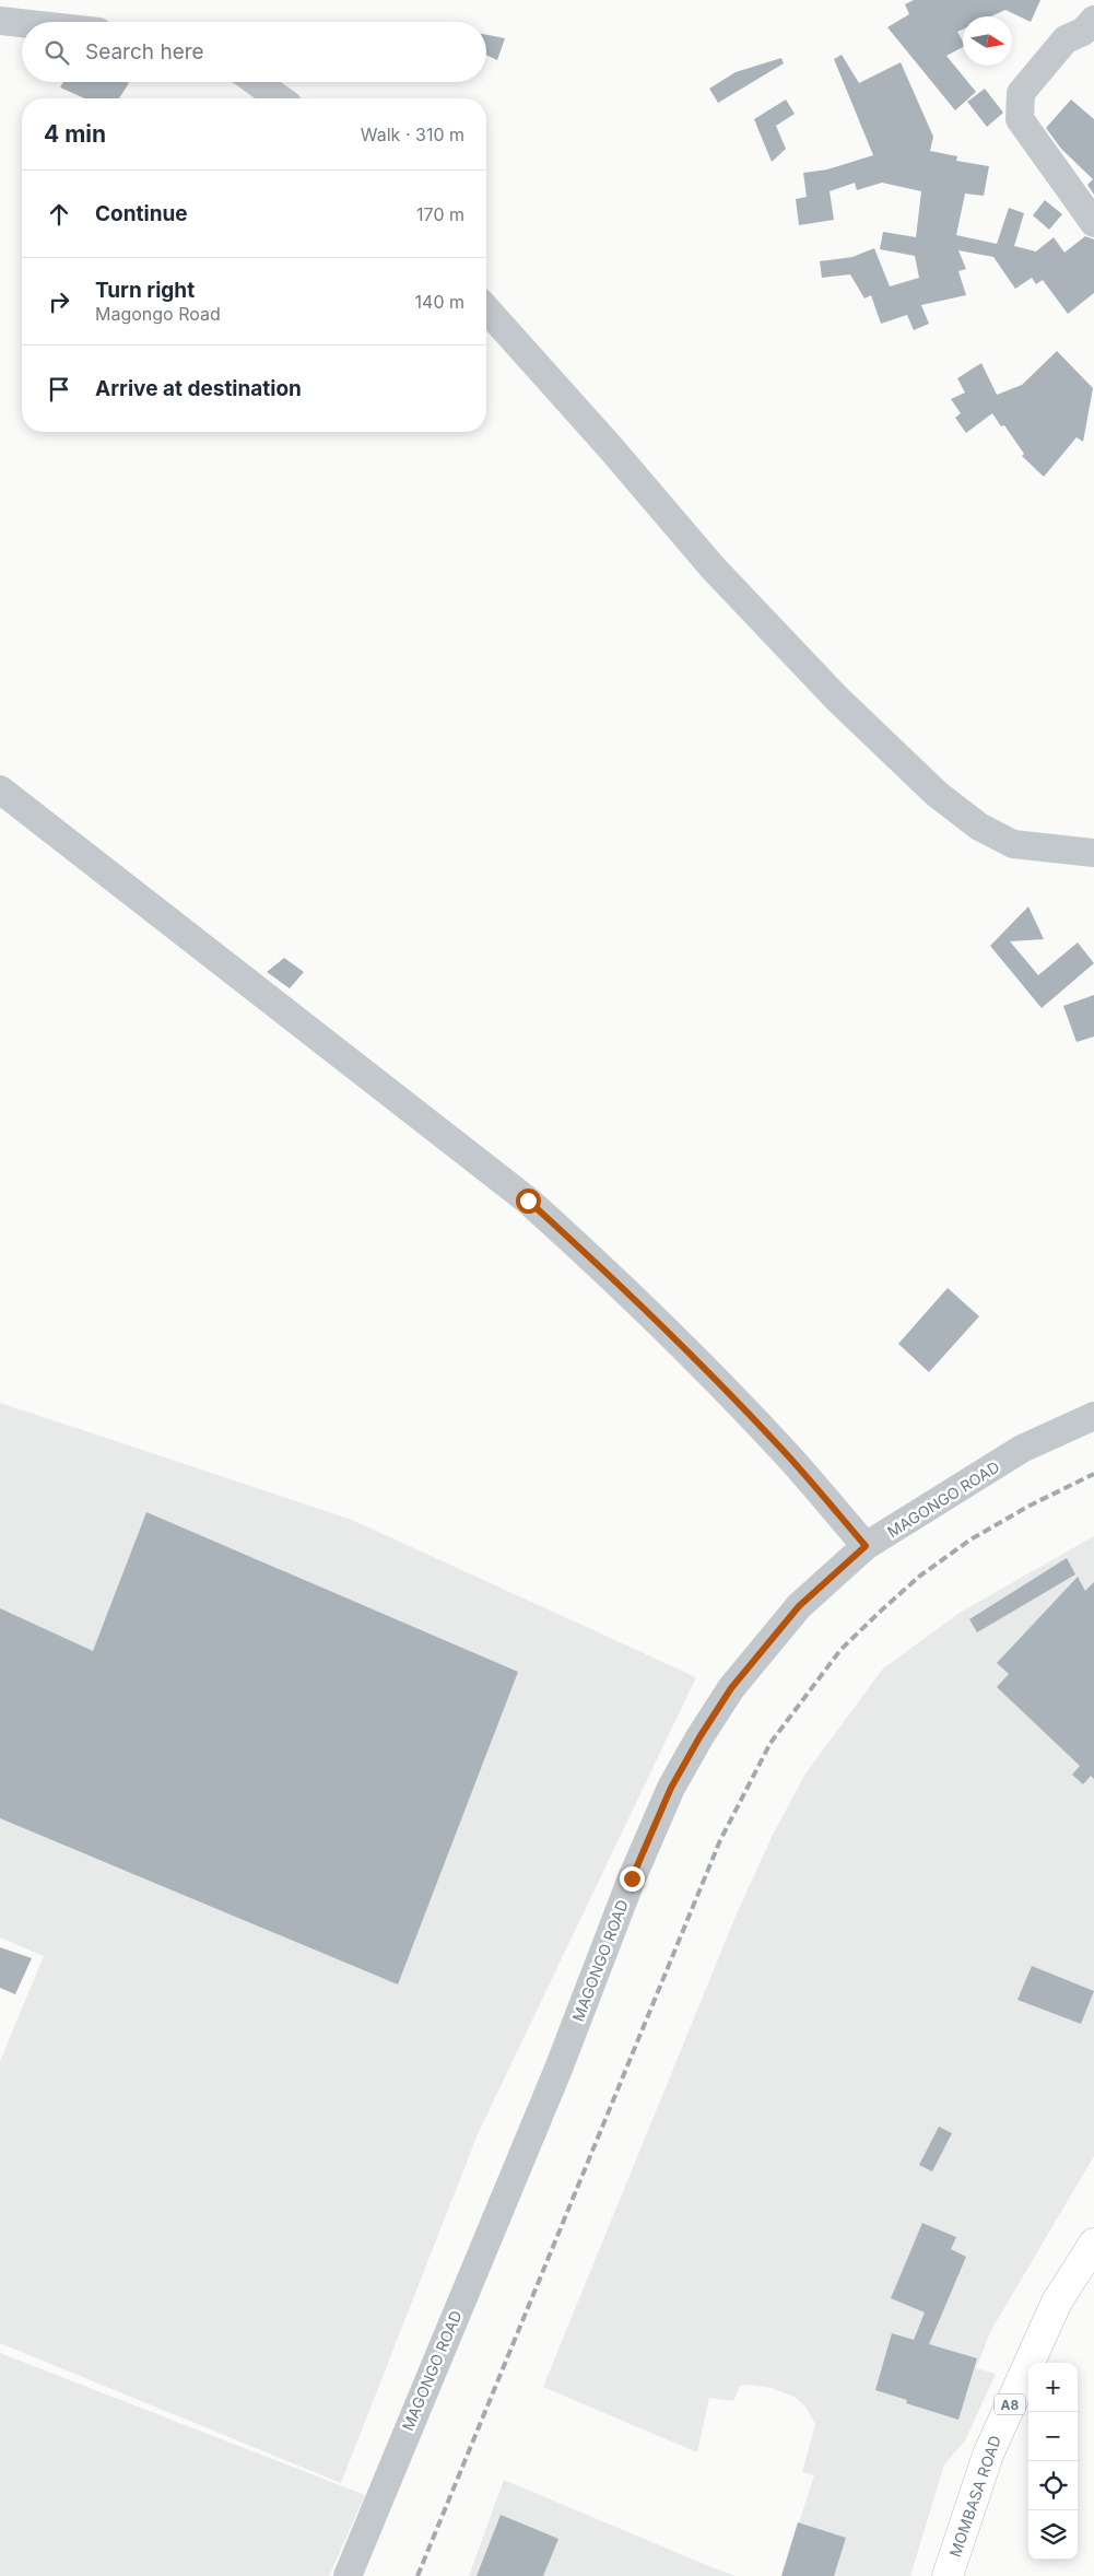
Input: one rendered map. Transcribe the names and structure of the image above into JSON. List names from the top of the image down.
{
  "streets": {
    "highway": ["A8", "MOMBASA ROAD"],
    "street": ["MAGONGO ROAD"]
  },
  "north": "right",
  "page": {
    "search": "Search here",
    "heading": ["4 min", "Walk · 310 m"],
    "list": [
      ["Continue", "170 m"],
      ["Turn right", "Magongo Road", "140 m"],
      "Arrive at destination"
    ],
    "map_buttons": ["+", "−"]
  }
}
